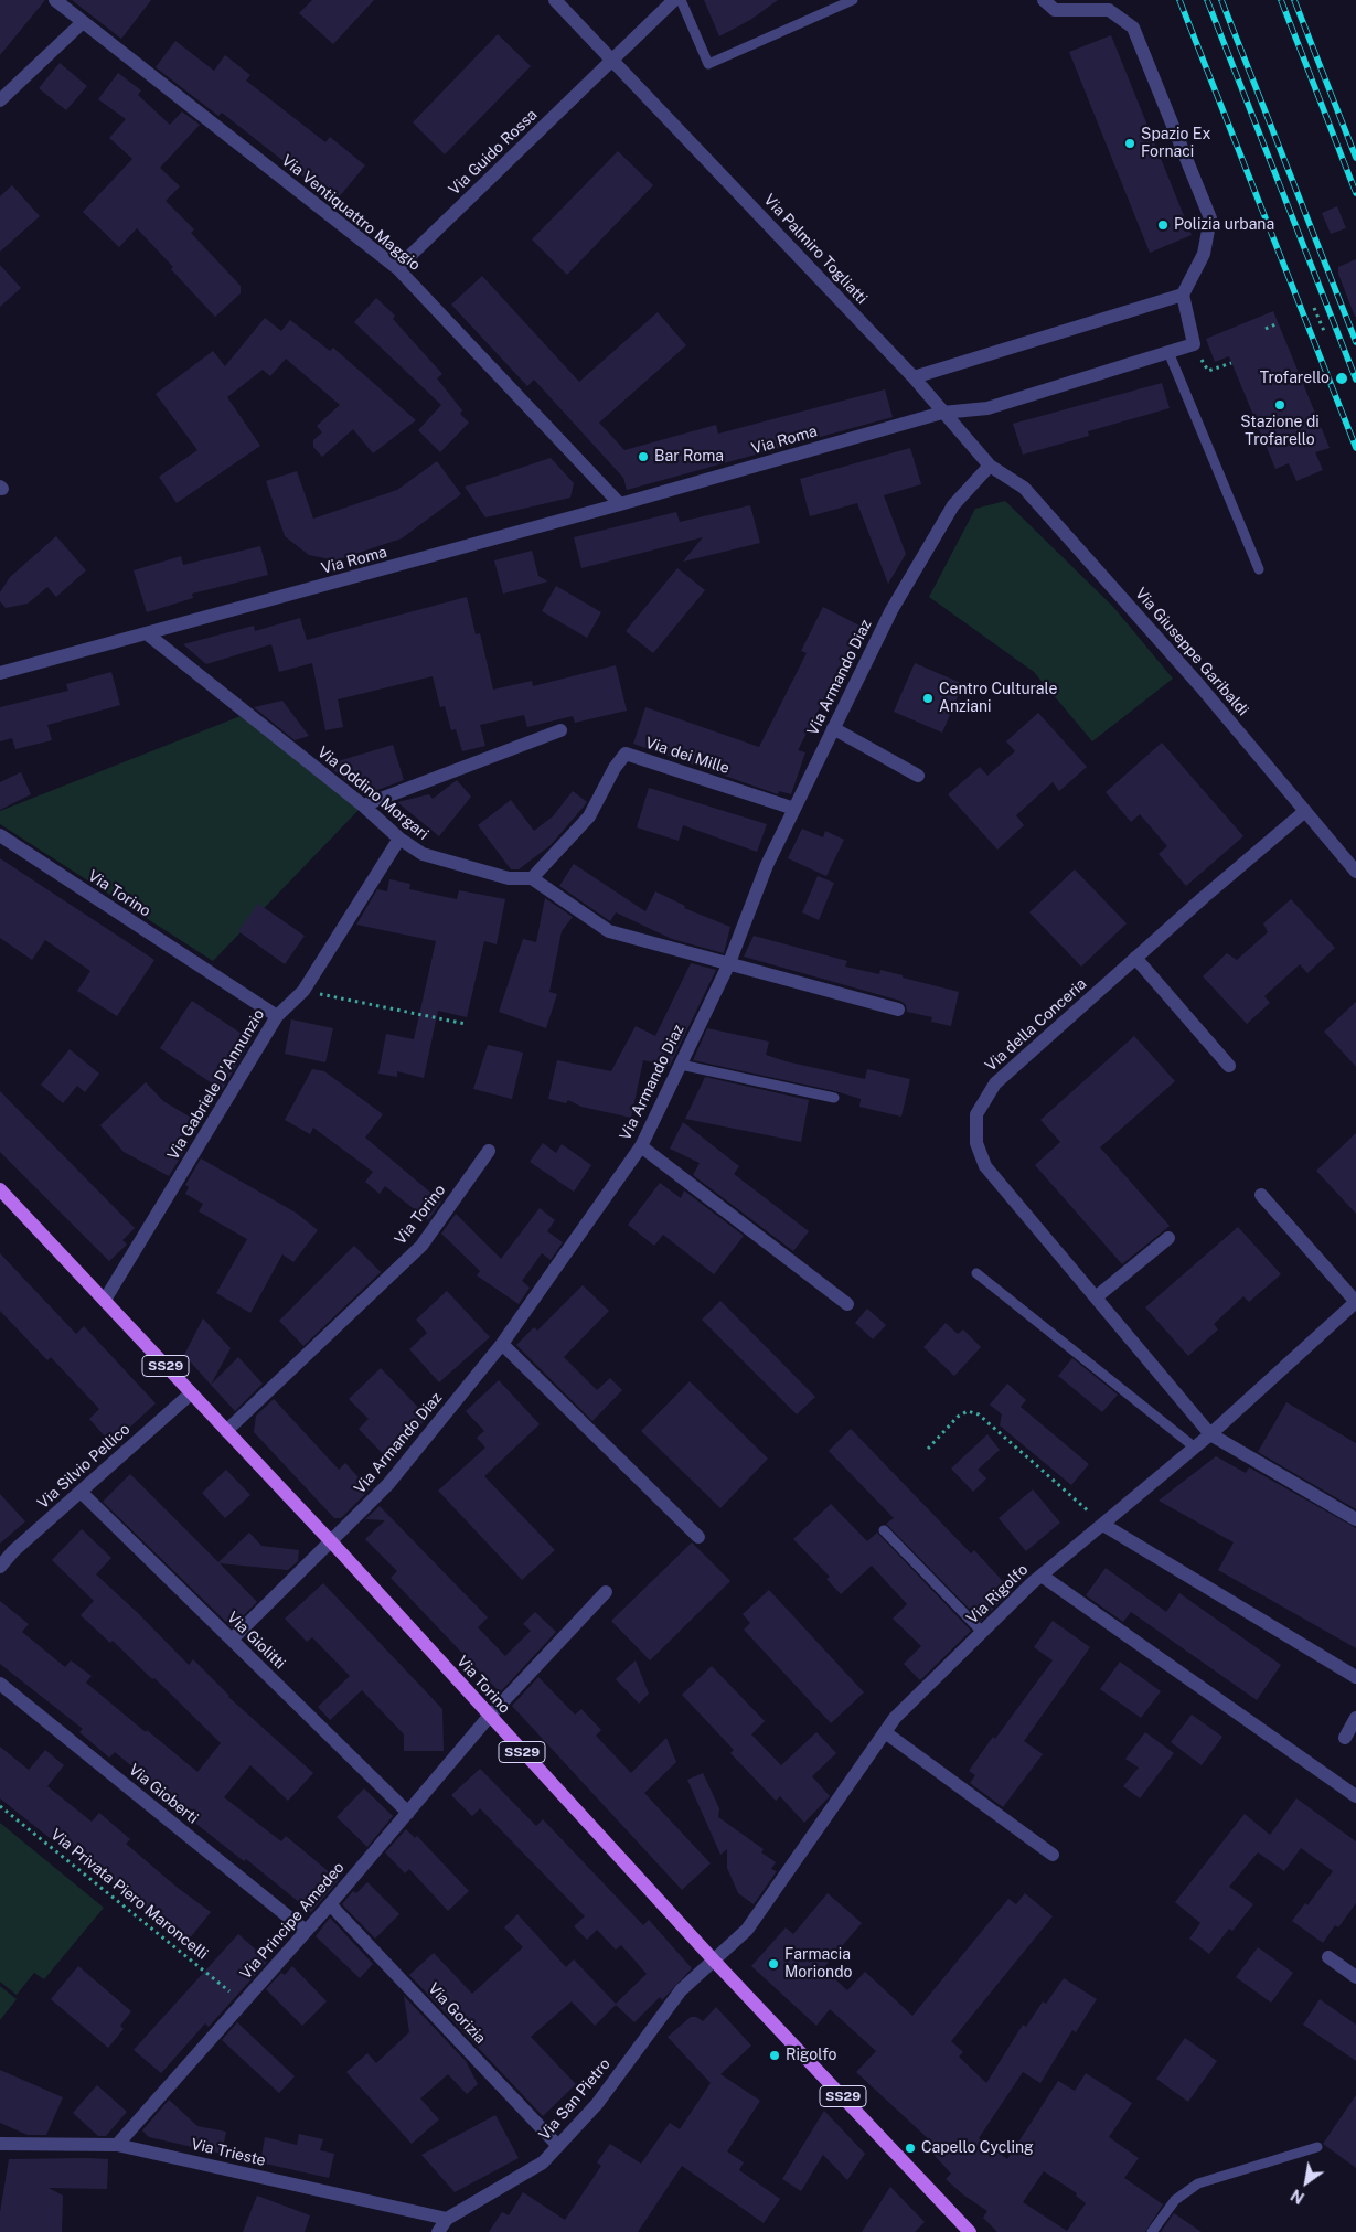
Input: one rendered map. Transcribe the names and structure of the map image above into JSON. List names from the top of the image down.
{
  "streets": {
    "main road": ["Via Torino", "SS29"],
    "street": [
      "Via Guido Rossa",
      "Via Ventiquattro Maggio",
      "Via Palmiro Togliatti",
      "Via Roma",
      "Via Giuseppe Garibaldi",
      "Via Armando Diaz",
      "Via dei Mille",
      "Via Oddino Morgari",
      "Via della Conceria",
      "Via Gabriele D'Annunzio",
      "Via Silvio Pellico",
      "Via Rigolfo",
      "Via Giolitti",
      "Via Gioberti",
      "Via Principe Amedeo",
      "Via Gorizia",
      "Via San Pietro",
      "Via Trieste"
    ],
    "path": ["Via Privata Piero Maroncelli"]
  },
  "crossings": [
    ["Via Guido Rossa", "Via Ventiquattro Maggio"],
    ["Via Guido Rossa", "Via Palmiro Togliatti"],
    ["Via Ventiquattro Maggio", "Via Roma"],
    ["Via Palmiro Togliatti", "Via Roma"],
    ["Via Palmiro Togliatti", "Via Giuseppe Garibaldi"],
    ["Via Palmiro Togliatti", "Via Armando Diaz"],
    ["Via Roma", "Via Oddino Morgari"],
    ["Via Giuseppe Garibaldi", "Via Armando Diaz"],
    ["Via Giuseppe Garibaldi", "Via della Conceria"],
    ["Via Armando Diaz", "Via dei Mille"],
    ["Via Armando Diaz", "Via Torino"],
    ["Via Armando Diaz", "Via Giolitti"],
    ["Via dei Mille", "Via Oddino Morgari"],
    ["Via Oddino Morgari", "Via Gabriele D'Annunzio"],
    ["Via Torino", "Via Gabriele D'Annunzio"],
    ["Via Torino", "SS29"],
    ["Via Torino", "Via Silvio Pellico"],
    ["Via Torino", "Via Rigolfo"],
    ["Via Torino", "Via Principe Amedeo"],
    ["Via Torino", "Via San Pietro"],
    ["Via della Conceria", "Via Rigolfo"],
    ["SS29", "Via Rigolfo"],
    ["SS29", "Via San Pietro"],
    ["Via Silvio Pellico", "Via Giolitti"],
    ["Via Rigolfo", "Via San Pietro"],
    ["Via Giolitti", "Via Principe Amedeo"],
    ["Via Gioberti", "Via Principe Amedeo"],
    ["Via Privata Piero Maroncelli", "Via Principe Amedeo"],
    ["Via Principe Amedeo", "Via Gorizia"],
    ["Via Principe Amedeo", "Via Trieste"],
    ["Via Gorizia", "Via San Pietro"],
    ["Via San Pietro", "Via Trieste"]
  ],
  "places": [
    "Spazio Ex Fornaci",
    "Polizia urbana",
    "Trofarello",
    "Stazione di Trofarello",
    "Bar Roma",
    "Centro Culturale Anziani",
    "Farmacia Moriondo",
    "Rigolfo",
    "Capello Cycling"
  ],
  "north": "bottom left"
}
